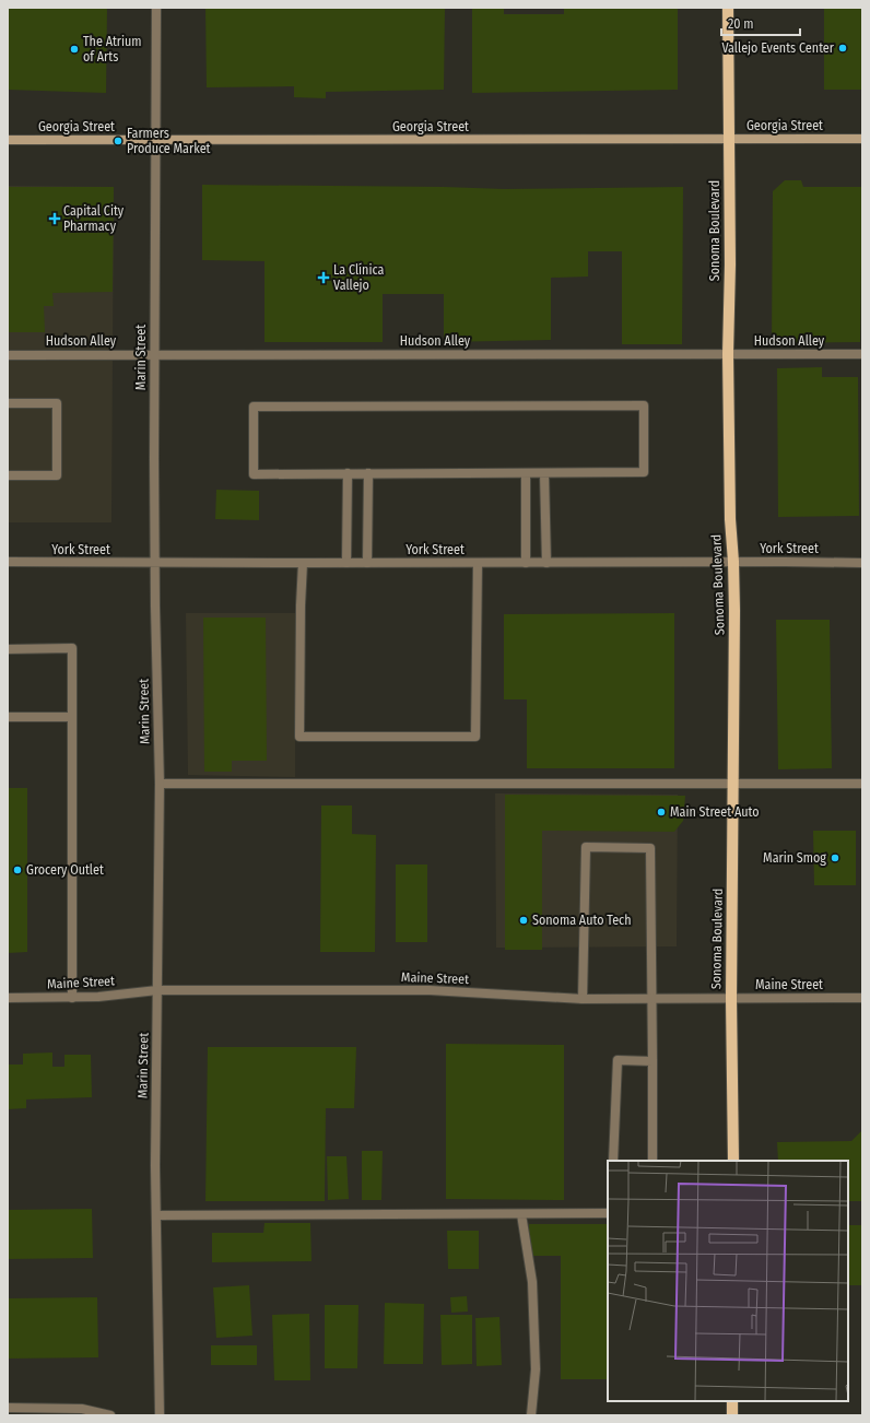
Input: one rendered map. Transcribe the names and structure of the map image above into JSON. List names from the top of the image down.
{
  "streets": {
    "main road": ["Georgia Street", "Sonoma Boulevard"],
    "street": [
      "Hudson Alley",
      "Marin Street",
      "York Street",
      "Maine Street"
    ]
  },
  "crossings": [
    ["Georgia Street", "Sonoma Boulevard"],
    ["Georgia Street", "Marin Street"],
    ["Sonoma Boulevard", "Hudson Alley"],
    ["Sonoma Boulevard", "York Street"],
    ["Sonoma Boulevard", "Maine Street"],
    ["Hudson Alley", "Marin Street"],
    ["Marin Street", "York Street"],
    ["Marin Street", "Maine Street"]
  ],
  "places": {
    "other": [
      "Vallejo Events Center",
      "The Atrium of Arts",
      "Farmers Produce Market",
      "Main Street Auto",
      "Marin Smog",
      "Grocery Outlet",
      "Sonoma Auto Tech"
    ],
    "health": ["Capital City Pharmacy", "La Clínica Vallejo"]
  },
  "scale_bar": "20 m"
}
